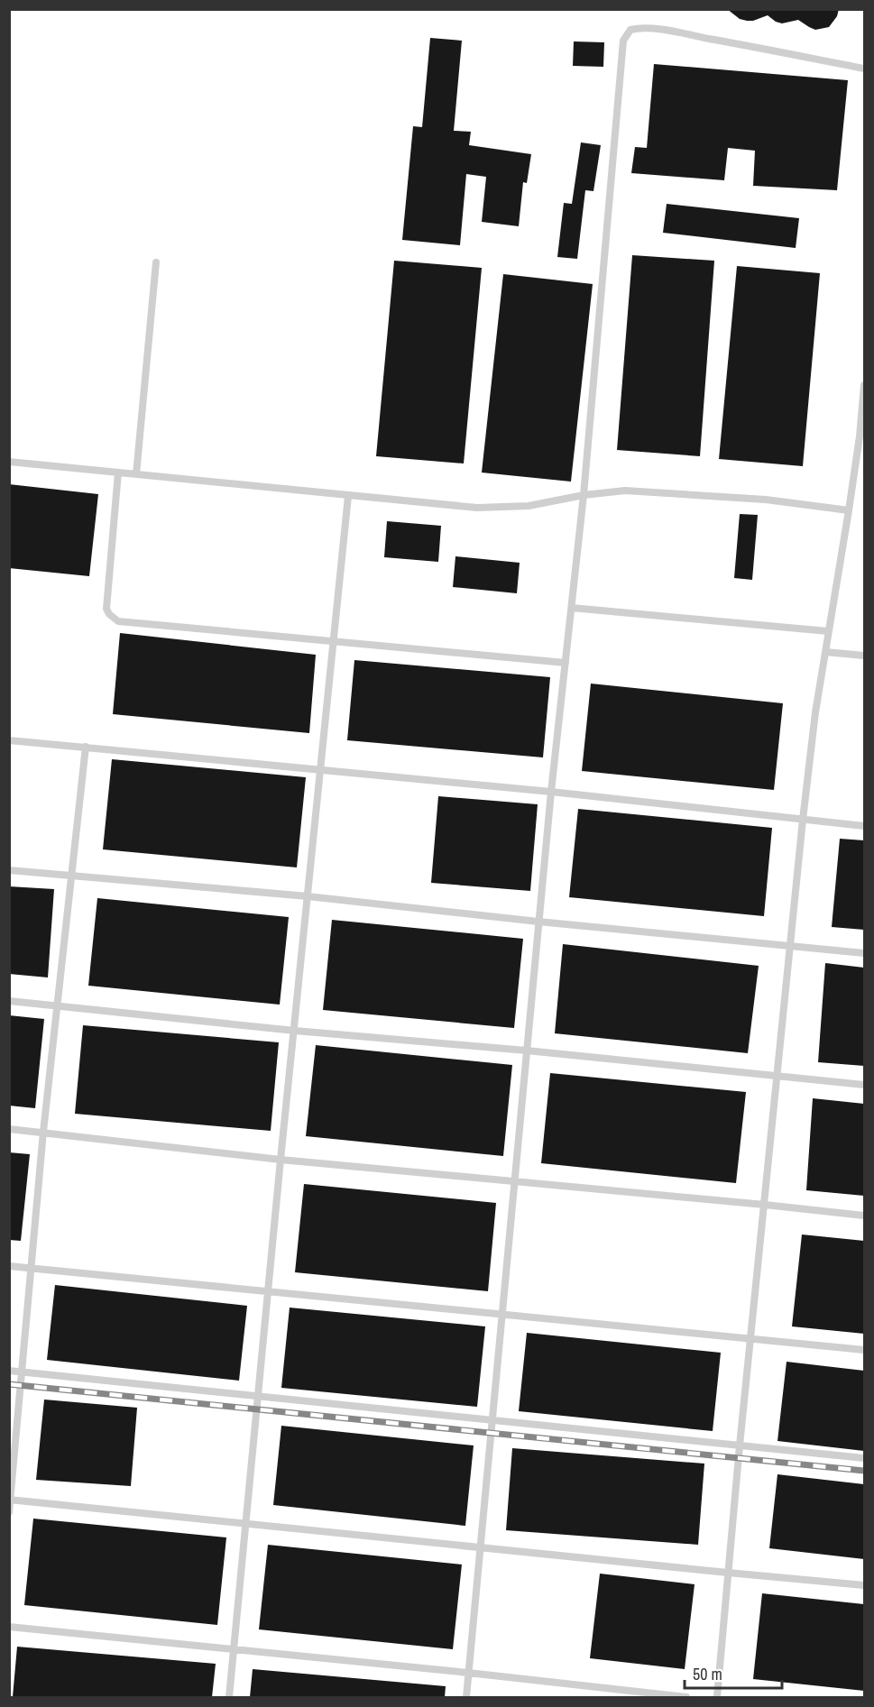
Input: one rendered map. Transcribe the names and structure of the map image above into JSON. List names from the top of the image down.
{
  "scale_bar": "50 m"
}
